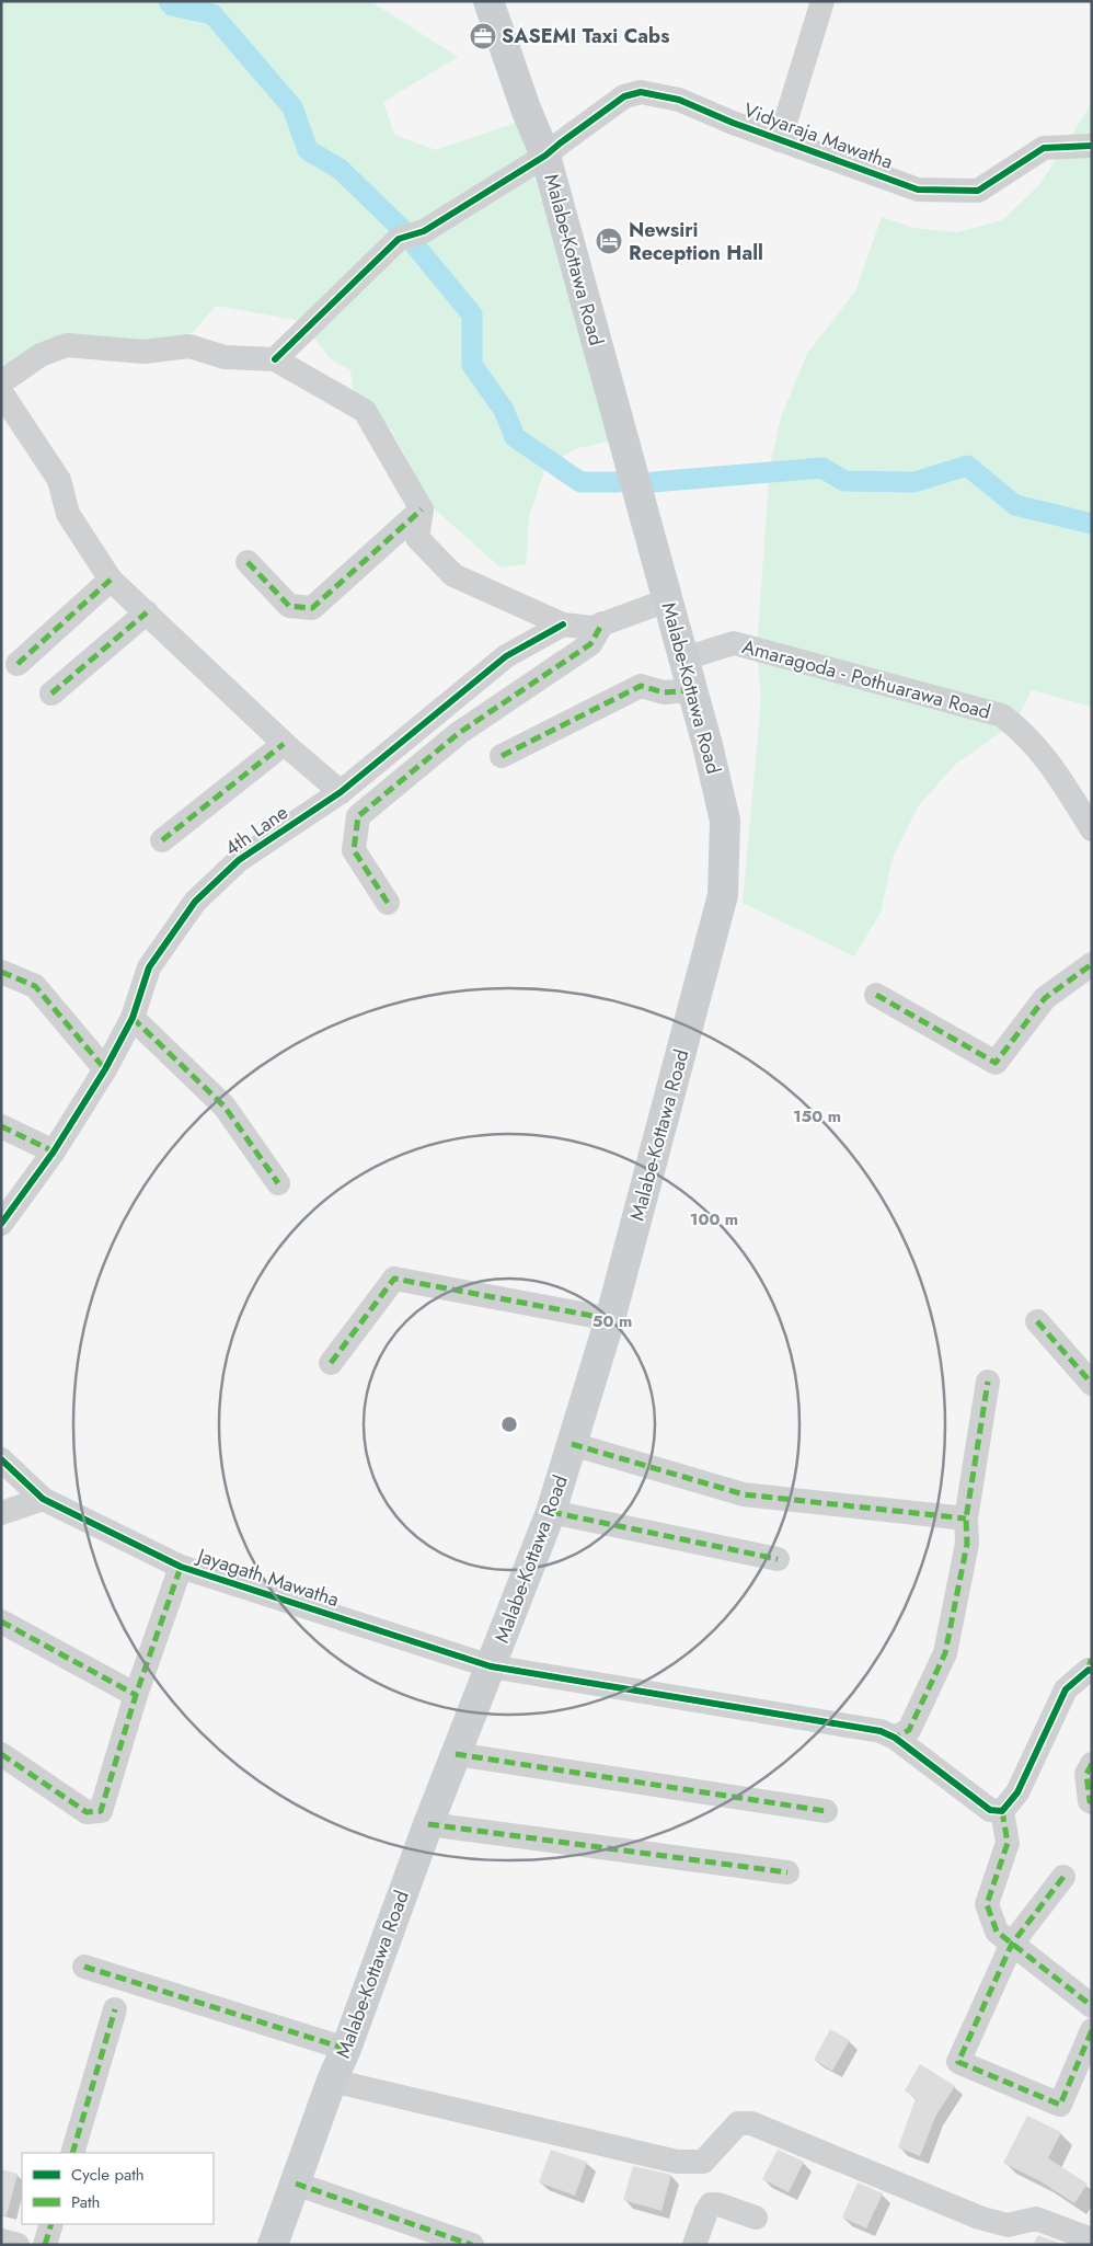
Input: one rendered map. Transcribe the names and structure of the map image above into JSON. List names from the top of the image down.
{
  "streets": {
    "main road": ["Malabe-Kottawa Road"],
    "street": [
      "Vidyaraja Mawatha",
      "Amaragoda - Pothuarawa Road",
      "4th Lane",
      "Jayagath Mawatha"
    ]
  },
  "crossings": [
    ["Vidyaraja Mawatha", "Malabe-Kottawa Road"],
    ["Malabe-Kottawa Road", "Amaragoda - Pothuarawa Road"],
    ["Malabe-Kottawa Road", "Jayagath Mawatha"]
  ],
  "places": {
    "office": ["SASEMI Taxi Cabs"],
    "hotel": ["Newsiri Reception Hall"]
  },
  "legend": ["Cycle path", "Path"],
  "rings": ["150 m", "100 m", "50 m"]
}
